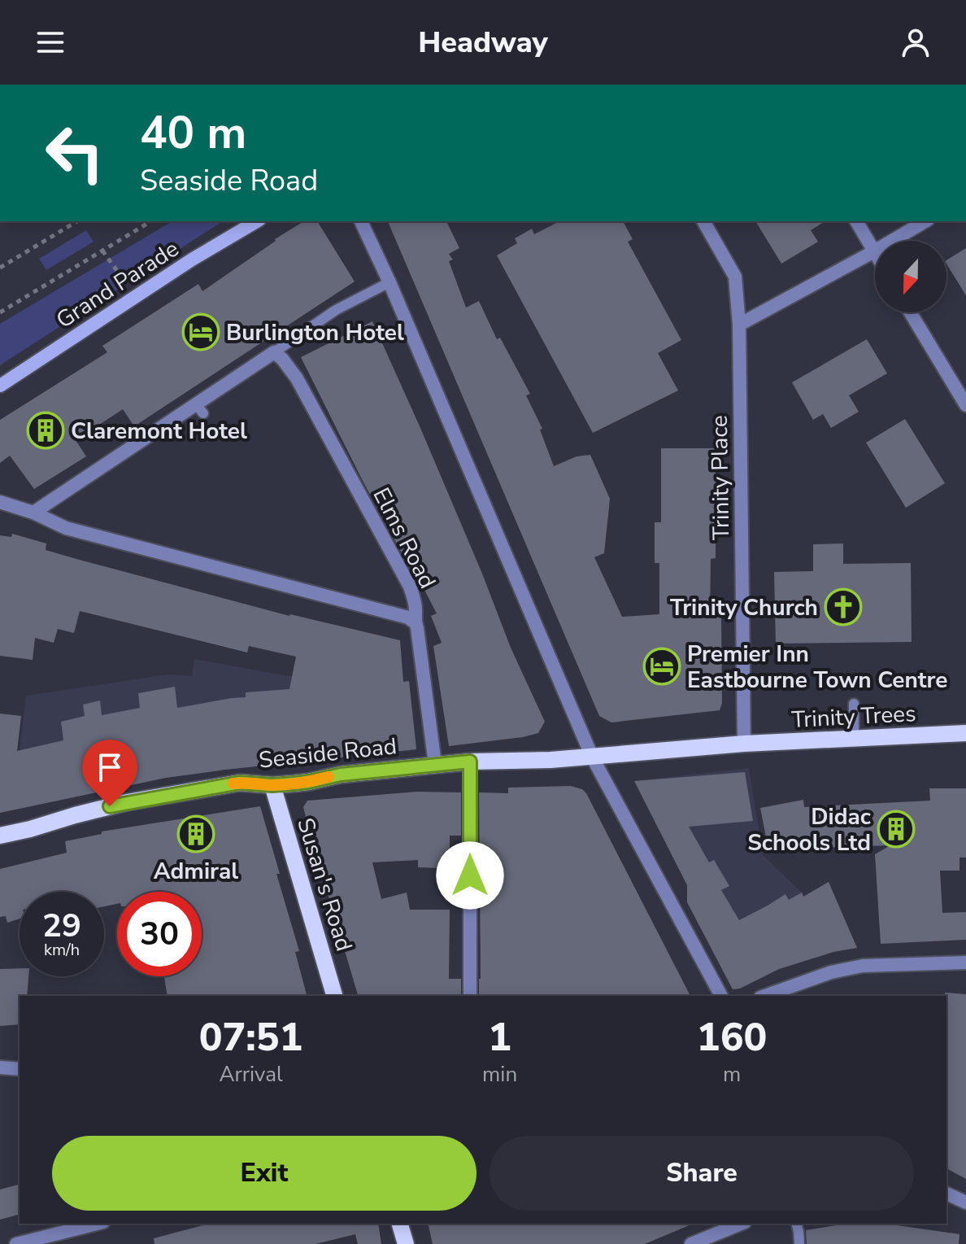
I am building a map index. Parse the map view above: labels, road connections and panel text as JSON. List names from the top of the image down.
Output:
{
  "streets": {
    "main road": [
      "Grand Parade",
      "Trinity Trees",
      "Seaside Road",
      "Susan's Road"
    ],
    "street": ["Trinity Place", "Elms Road"]
  },
  "crossings": [
    ["Trinity Place", "Trinity Trees"],
    ["Trinity Place", "Seaside Road"],
    ["Elms Road", "Seaside Road"],
    ["Trinity Trees", "Seaside Road"],
    ["Seaside Road", "Susan's Road"]
  ],
  "places": {
    "hotel": ["Burlington Hotel", "Premier Inn Eastbourne Town Centre"],
    "building": ["Claremont Hotel", "Didac Schools Ltd", "Admiral"],
    "church": ["Trinity Church"]
  },
  "north": "bottom",
  "page": {
    "header": "Headway",
    "turn": ["40 m", "Seaside Road"],
    "speed": "29 km/h",
    "limit": "30",
    "eta": [
      "07:51",
      "Arrival",
      "1",
      "min",
      "160",
      "m"
    ],
    "buttons": ["Exit", "Share"]
  }
}
